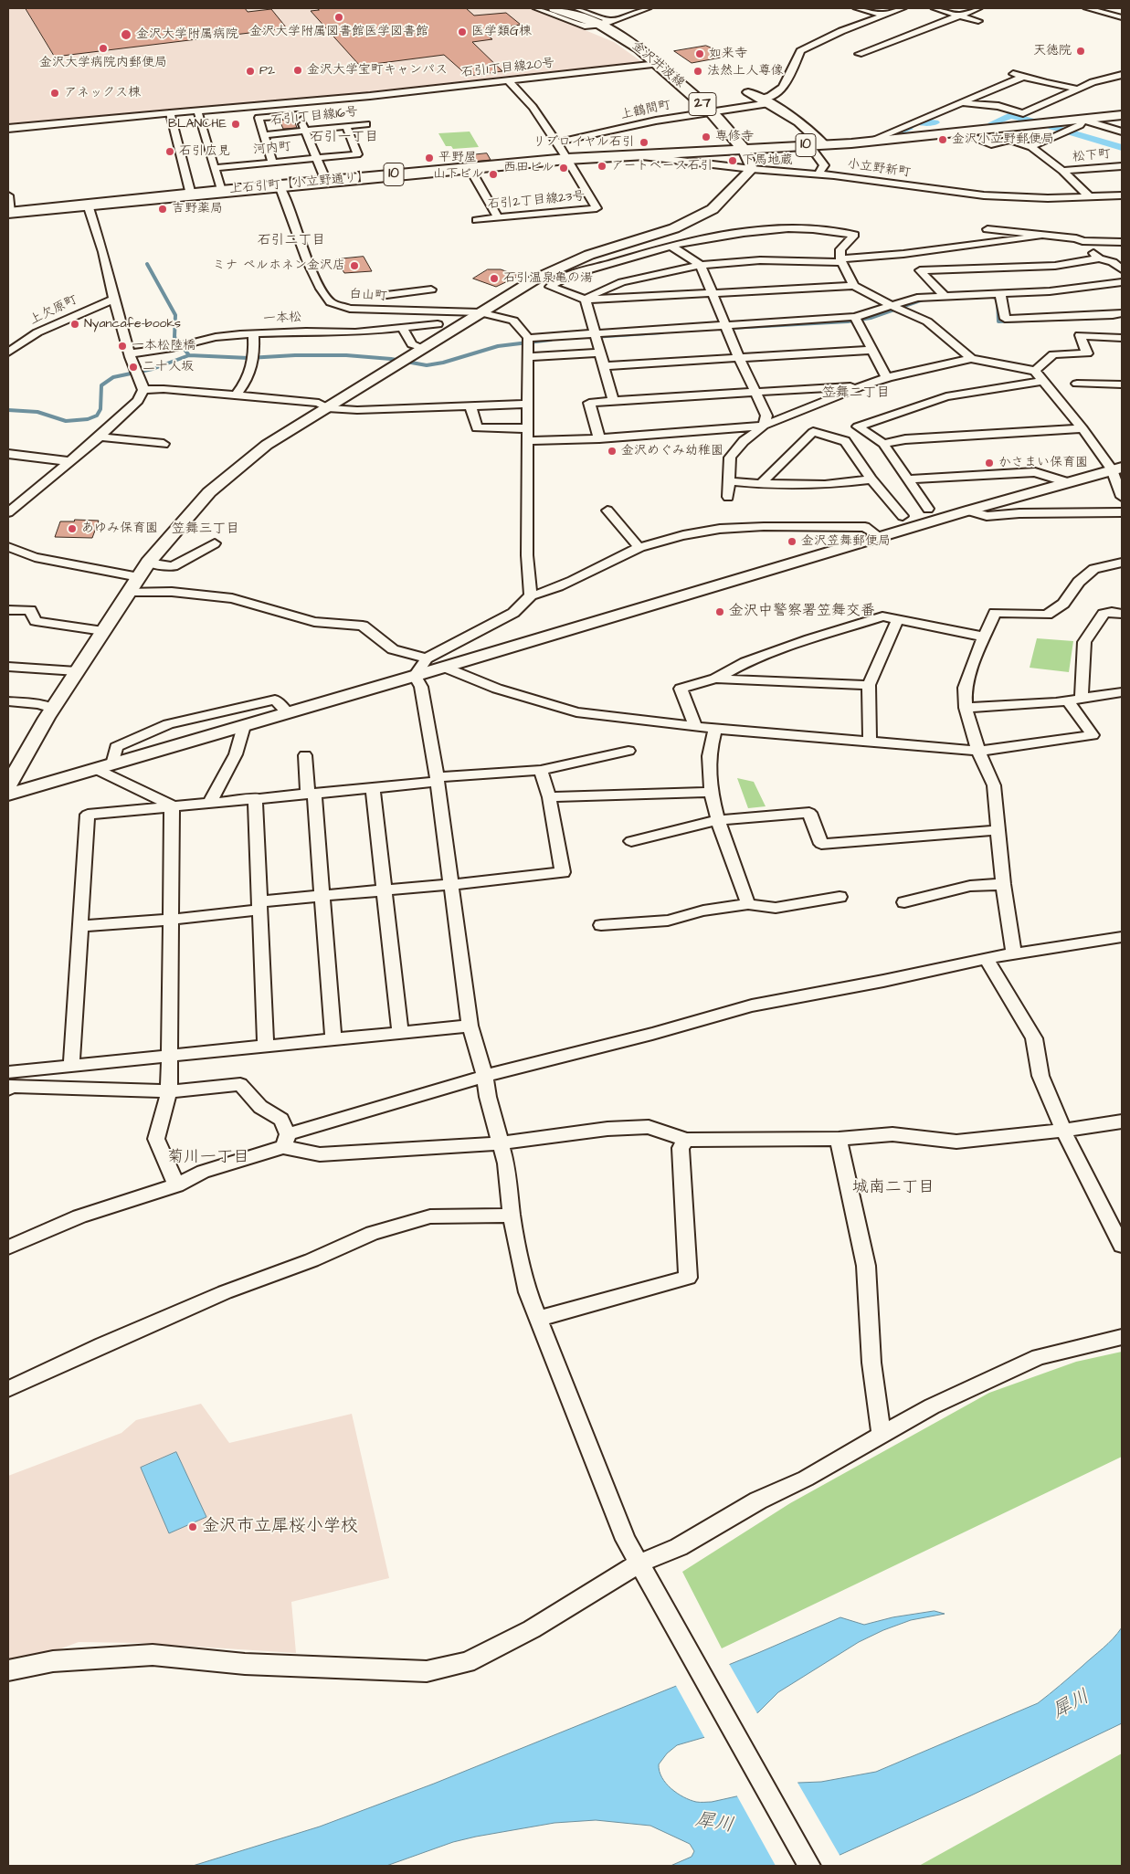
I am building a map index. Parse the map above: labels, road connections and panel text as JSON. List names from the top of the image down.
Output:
{
  "streets": {
    "main road": [
      "金沢井波線",
      "27",
      "10",
      "上石引町【小立野通り】"
    ],
    "street": [
      "石引1丁目線20号",
      "上鶴間町",
      "石引1丁目線16号",
      "河内町",
      "松下町",
      "小立野新町",
      "石引2丁目線23号",
      "白山町",
      "上欠原町",
      "一本松"
    ]
  },
  "crossings": [
    ["金沢井波線", "石引1丁目線20号"],
    ["金沢井波線", "上鶴間町"],
    ["金沢井波線", "10"],
    ["石引1丁目線16号", "河内町"],
    ["10", "小立野新町"],
    ["10", "上石引町【小立野通り】"],
    ["10", "石引2丁目線23号"],
    ["上石引町【小立野通り】", "石引2丁目線23号"],
    ["上石引町【小立野通り】", "白山町"]
  ],
  "districts": [
    "石引一丁目",
    "石引二丁目",
    "笠舞二丁目",
    "笠舞三丁目",
    "菊川一丁目",
    "城南二丁目"
  ],
  "water": ["犀川"],
  "places": [
    "金沢大学附属図書館医学図書館",
    "医学類G棟",
    "金沢大学附属病院",
    "金沢大学病院内郵便局",
    "天徳院",
    "如来寺",
    "金沢大学宝町キャンパス",
    "P2",
    "法然上人尊像",
    "アネックス棟",
    "BLANCHE",
    "専修寺",
    "金沢小立野郵便局",
    "リブロイヤル石引",
    "石引広見",
    "平野屋",
    "下馬地蔵",
    "アートベース石引",
    "西田ビル",
    "山下ビル",
    "吉野薬局",
    "ミナ ペルホネン金沢店",
    "石引温泉亀の湯",
    "Nyancafe-books",
    "一本松陸橋",
    "二十人坂",
    "金沢めぐみ幼稚園",
    "かさまい保育園",
    "あゆみ保育園",
    "金沢笠舞郵便局",
    "金沢中警察署笠舞交番",
    "金沢市立犀桜小学校"
  ]
}
